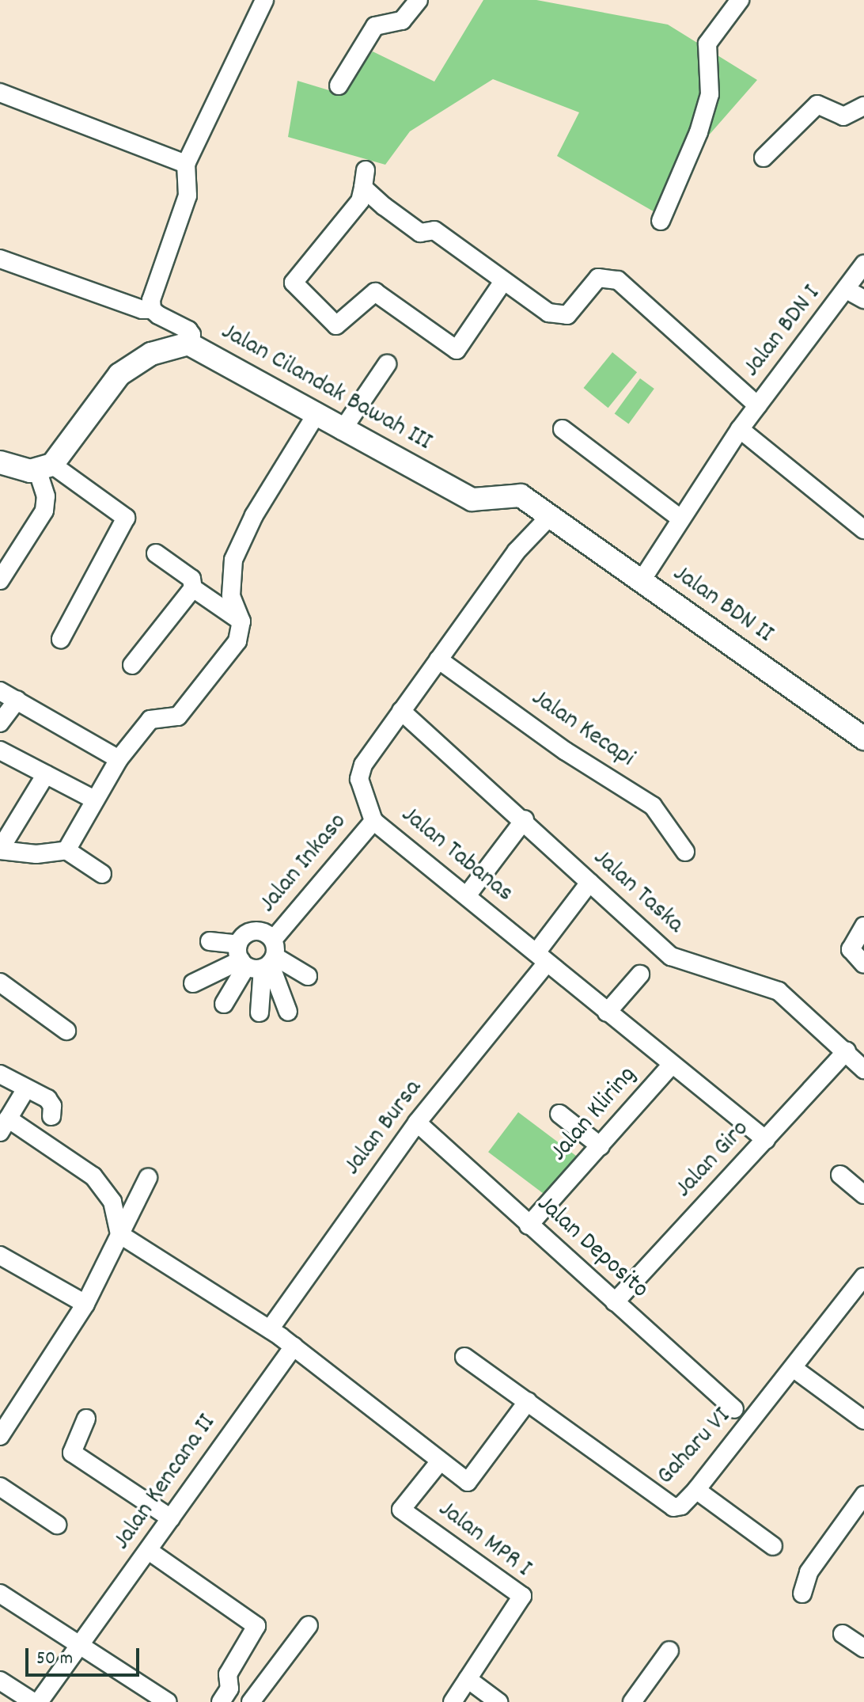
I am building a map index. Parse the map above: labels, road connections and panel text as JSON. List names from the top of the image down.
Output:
{
  "streets": {
    "street": [
      "Jalan BDN I",
      "Jalan Cilandak Bawah III",
      "Jalan BDN II",
      "Jalan Kecapi",
      "Jalan Tabanas",
      "Jalan Inkaso",
      "Jalan Taska",
      "Jalan Kliring",
      "Jalan Bursa",
      "Jalan Giro",
      "Jalan Deposito",
      "Gaharu VI",
      "Jalan Kencana II",
      "Jalan MPR I"
    ]
  },
  "crossings": [
    ["Jalan BDN I", "Jalan BDN II"],
    ["Jalan Cilandak Bawah III", "Jalan BDN II"],
    ["Jalan Cilandak Bawah III", "Jalan Tabanas"],
    ["Jalan BDN II", "Jalan Tabanas"],
    ["Jalan Kecapi", "Jalan Tabanas"],
    ["Jalan Tabanas", "Jalan Inkaso"],
    ["Jalan Tabanas", "Jalan Taska"],
    ["Jalan Tabanas", "Jalan Kliring"],
    ["Jalan Tabanas", "Jalan Bursa"],
    ["Jalan Tabanas", "Jalan Giro"],
    ["Jalan Taska", "Jalan Bursa"],
    ["Jalan Taska", "Jalan Giro"],
    ["Jalan Kliring", "Jalan Deposito"],
    ["Jalan Bursa", "Jalan Deposito"],
    ["Jalan Giro", "Jalan Deposito"]
  ],
  "scale_bar": "50 m"
}
